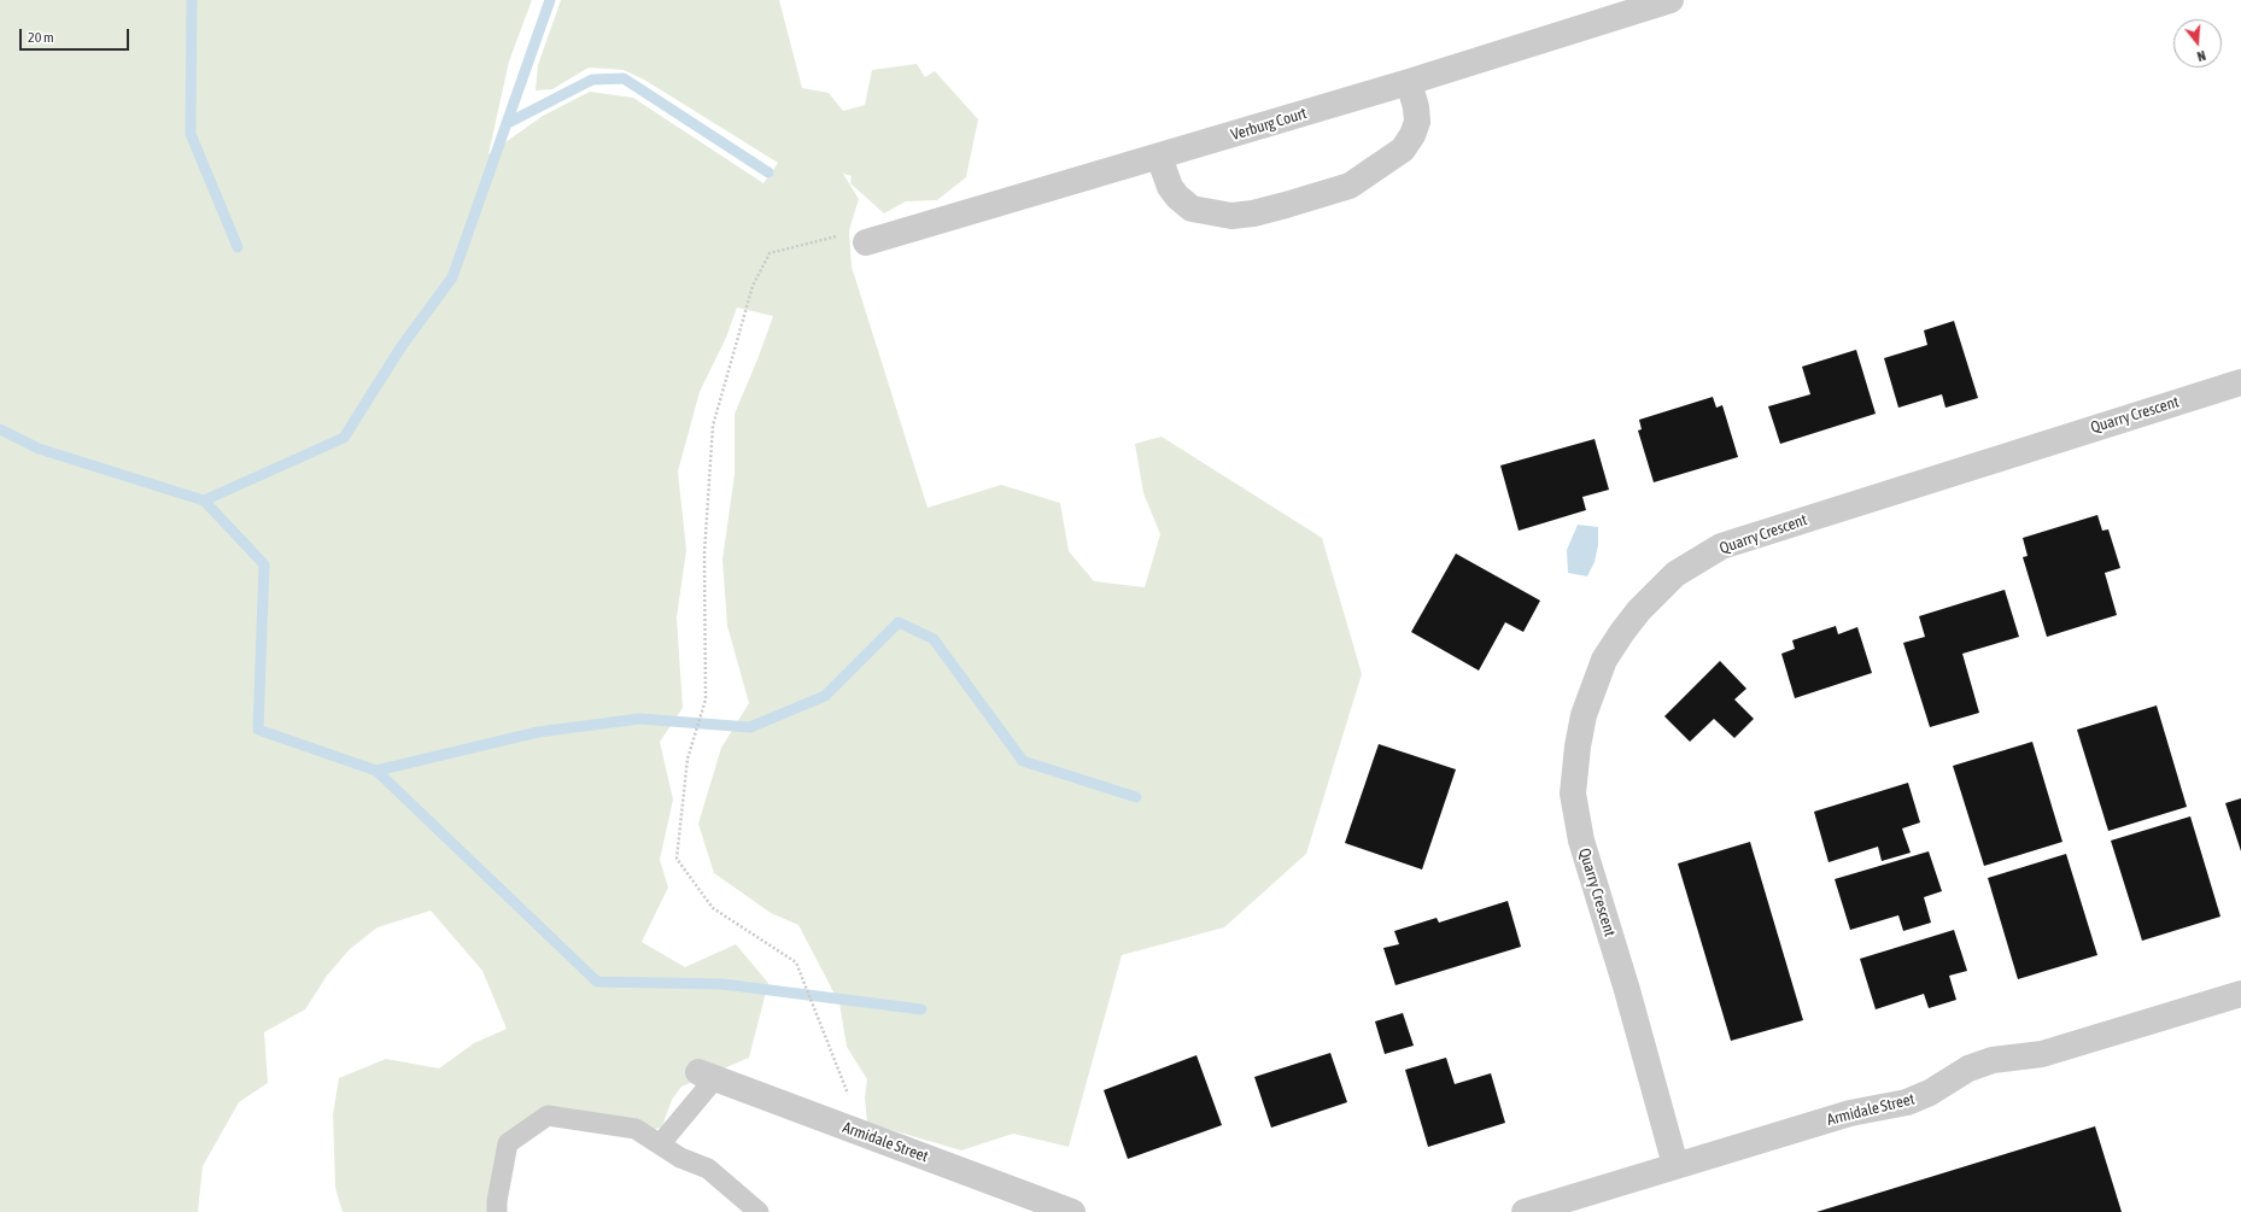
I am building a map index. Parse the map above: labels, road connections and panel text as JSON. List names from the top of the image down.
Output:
{
  "streets": {
    "street": ["Verburg Court", "Quarry Crescent", "Armidale Street"]
  },
  "crossings": [
    ["Quarry Crescent", "Armidale Street"]
  ],
  "scale_bar": "20 m",
  "north": "bottom"
}
